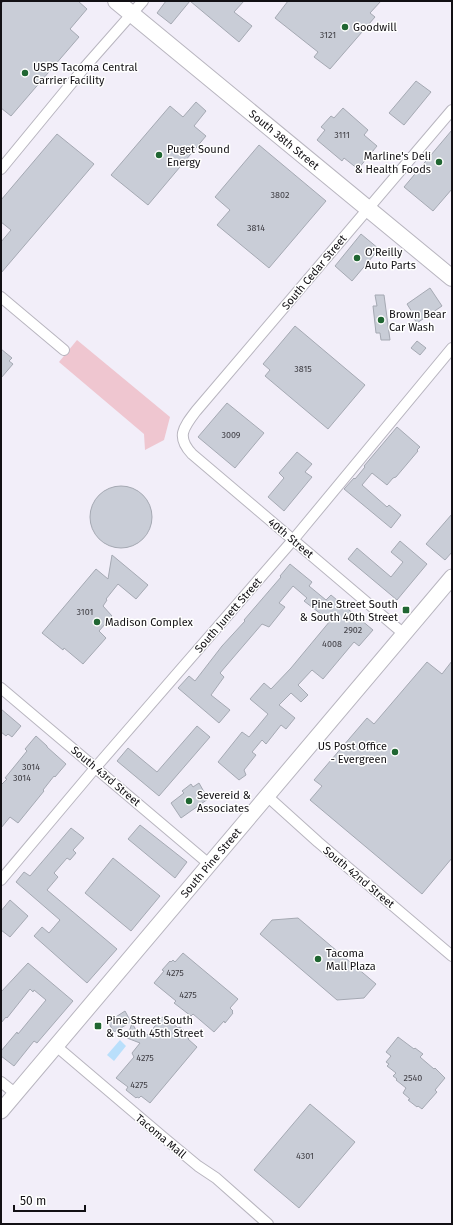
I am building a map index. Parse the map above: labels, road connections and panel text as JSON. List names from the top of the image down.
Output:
{
  "streets": {
    "main road": ["South 38th Street", "South Pine Street"],
    "street": [
      "South Cedar Street",
      "40th Street",
      "South Junett Street",
      "South 43rd Street",
      "South 42nd Street",
      "Tacoma Mall"
    ]
  },
  "crossings": [
    ["South 38th Street", "South Cedar Street"],
    ["South Cedar Street", "40th Street"],
    ["40th Street", "South Junett Street"],
    ["40th Street", "South Pine Street"],
    ["South Junett Street", "South 43rd Street"],
    ["South 43rd Street", "South Pine Street"],
    ["South Pine Street", "South 42nd Street"],
    ["South Pine Street", "Tacoma Mall"]
  ],
  "places": {
    "other": [
      "Goodwill",
      "USPS Tacoma Central Carrier Facility",
      "Puget Sound Energy",
      "Marline's Deli & Health Foods",
      "O'Reilly Auto Parts",
      "Brown Bear Car Wash",
      "Madison Complex",
      "US Post Office - Evergreen",
      "Severeid & Associates",
      "Tacoma Mall Plaza"
    ],
    "transit": ["Pine Street South & South 40th Street", "Pine Street South & South 45th Street"]
  },
  "house_numbers": [
    "3121",
    "3111",
    "3802",
    "3814",
    "3815",
    "3009",
    "3101",
    "2902",
    "4008",
    "3014",
    "3014",
    "4275",
    "4275",
    "4275",
    "2540",
    "4275",
    "4301"
  ],
  "scale_bar": "50 m"
}
